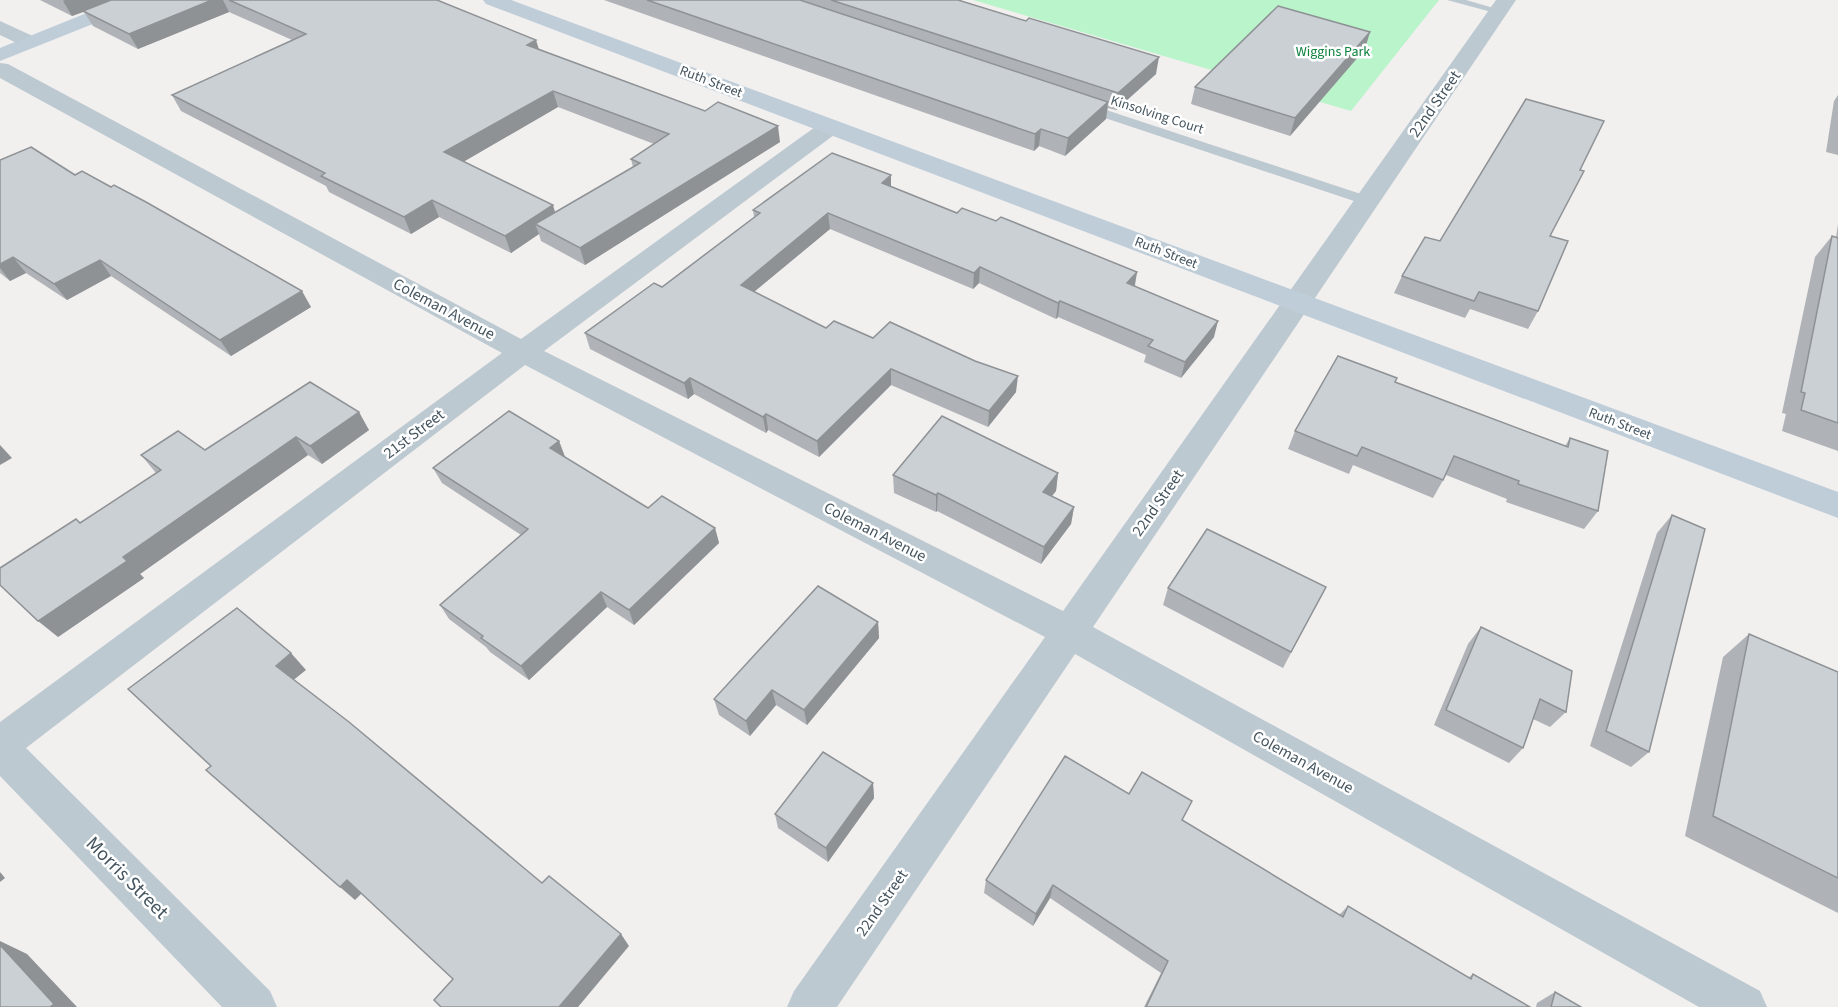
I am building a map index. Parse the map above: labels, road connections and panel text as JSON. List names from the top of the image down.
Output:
{
  "streets": {
    "street": [
      "Ruth Street",
      "22nd Street",
      "Coleman Avenue",
      "21st Street",
      "Morris Street"
    ],
    "lane": ["Kinsolving Court"]
  },
  "crossings": [
    ["Ruth Street", "22nd Street"],
    ["Ruth Street", "21st Street"],
    ["22nd Street", "Kinsolving Court"],
    ["22nd Street", "Coleman Avenue"],
    ["Coleman Avenue", "21st Street"],
    ["21st Street", "Morris Street"]
  ],
  "parks": ["Wiggins Park"]
}
